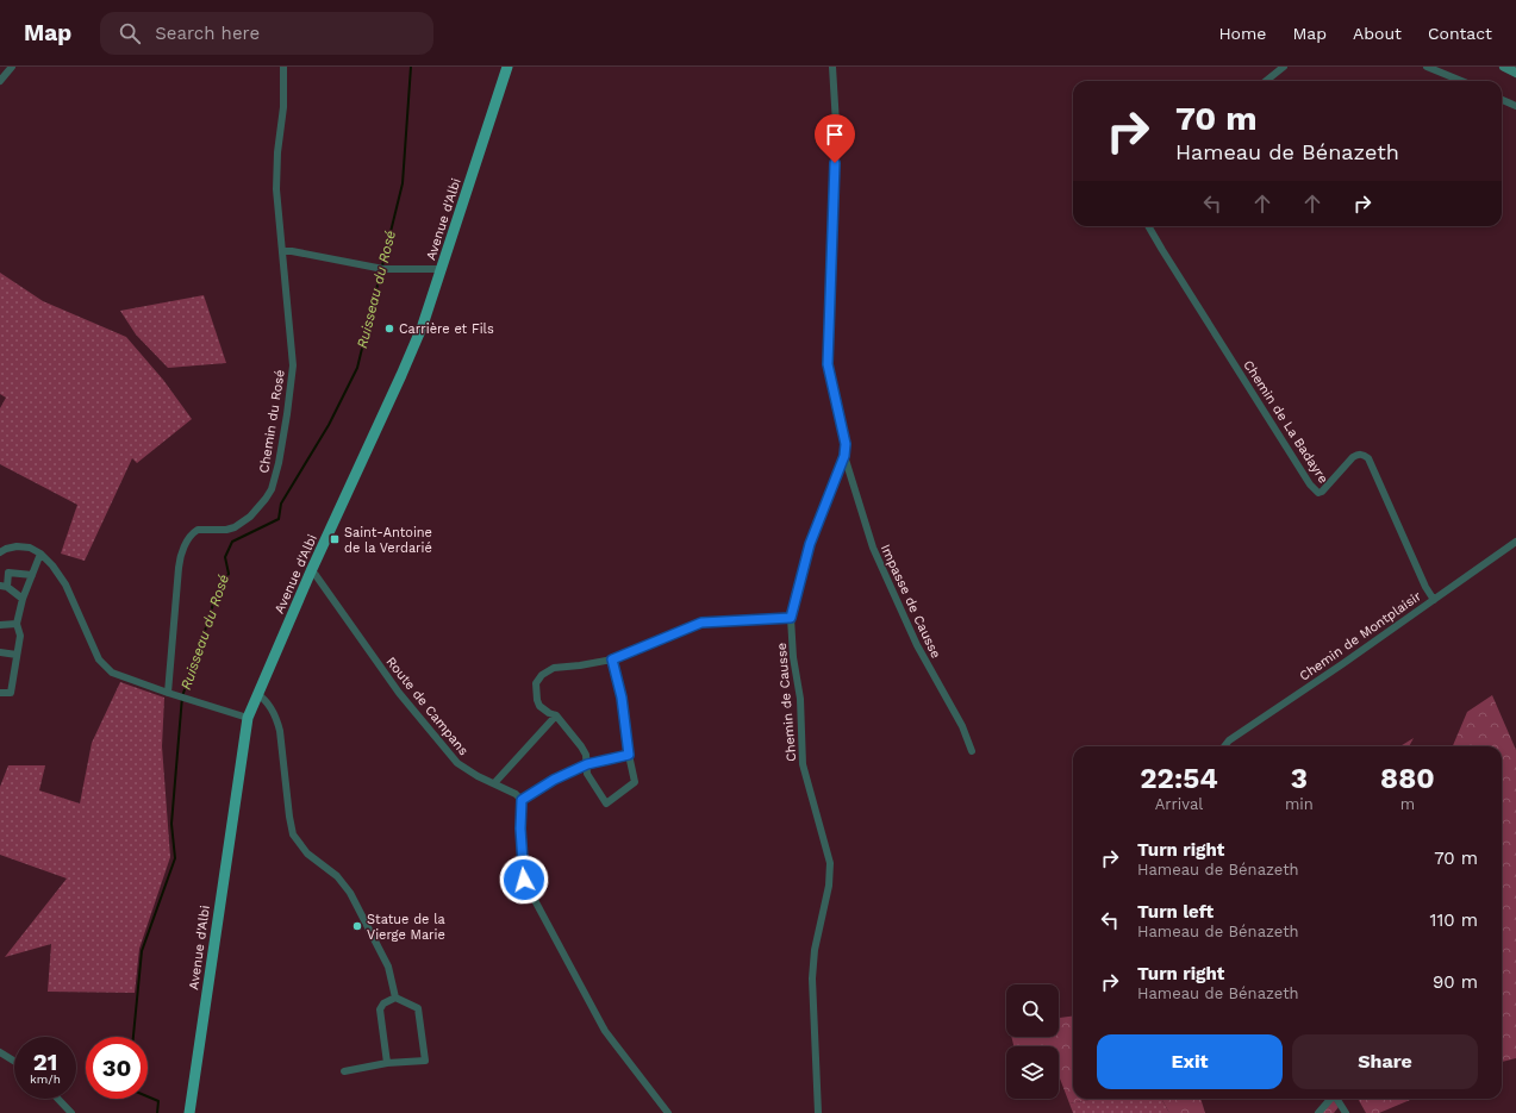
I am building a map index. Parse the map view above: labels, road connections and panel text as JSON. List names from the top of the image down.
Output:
{
  "streets": {
    "main road": ["Avenue d'Albi"],
    "street": [
      "Chemin du Rosé",
      "Chemin de La Badayre",
      "Impasse de Causse",
      "Chemin de Montplaisir",
      "Chemin de Causse",
      "Route de Campans"
    ]
  },
  "crossings": [
    ["Avenue d'Albi", "Route de Campans"],
    ["Chemin de La Badayre", "Chemin de Montplaisir"],
    ["Impasse de Causse", "Chemin de Causse"]
  ],
  "water": ["Ruisseau du Rosé"],
  "places": {
    "other": ["Carrière et Fils", "Statue de la Vierge Marie"],
    "transit": ["Saint-Antoine de la Verdarié"]
  },
  "page": {
    "header": "Map",
    "search": "Search here",
    "nav": [
      "Home",
      "Map",
      "About",
      "Contact"
    ],
    "turn": ["70 m", "Hameau de Bénazeth"],
    "eta": [
      "22:54",
      "Arrival",
      "3",
      "min",
      "880",
      "m"
    ],
    "list": [
      {
        "name": "Turn right",
        "note": "Hameau de Bénazeth",
        "value": "70 m"
      },
      {
        "name": "Turn left",
        "note": "Hameau de Bénazeth",
        "value": "110 m"
      },
      {
        "name": "Turn right",
        "note": "Hameau de Bénazeth",
        "value": "90 m"
      }
    ],
    "buttons": ["Exit", "Share"],
    "speed": "21 km/h",
    "limit": "30"
  }
}
